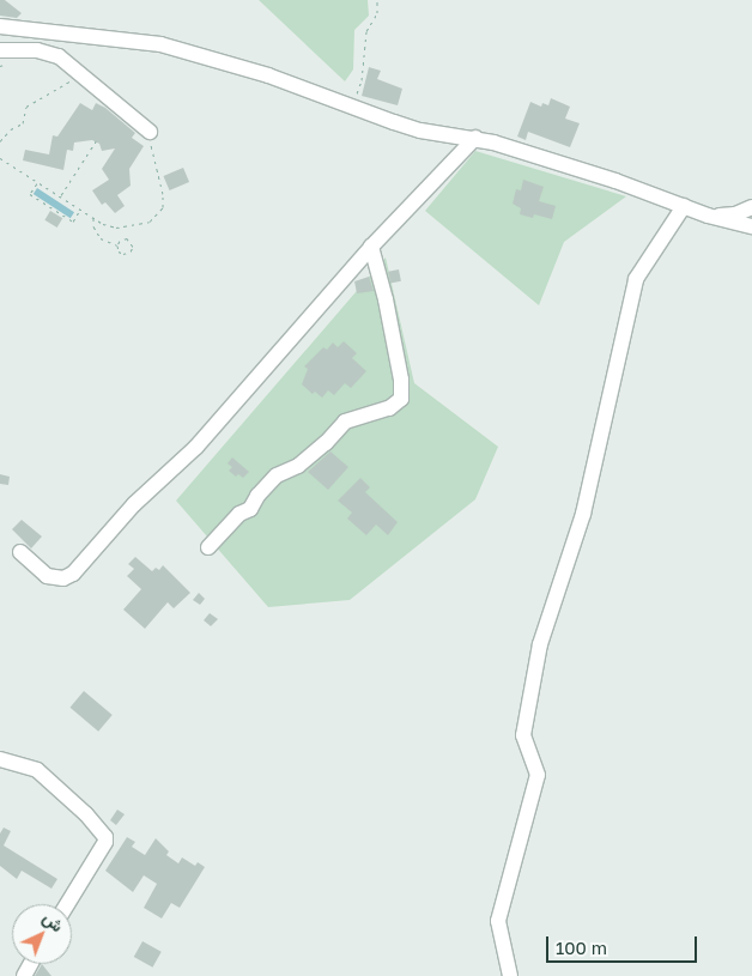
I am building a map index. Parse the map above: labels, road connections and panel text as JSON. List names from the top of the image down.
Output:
{
  "scale_bar": "100 m",
  "north": "top right"
}
